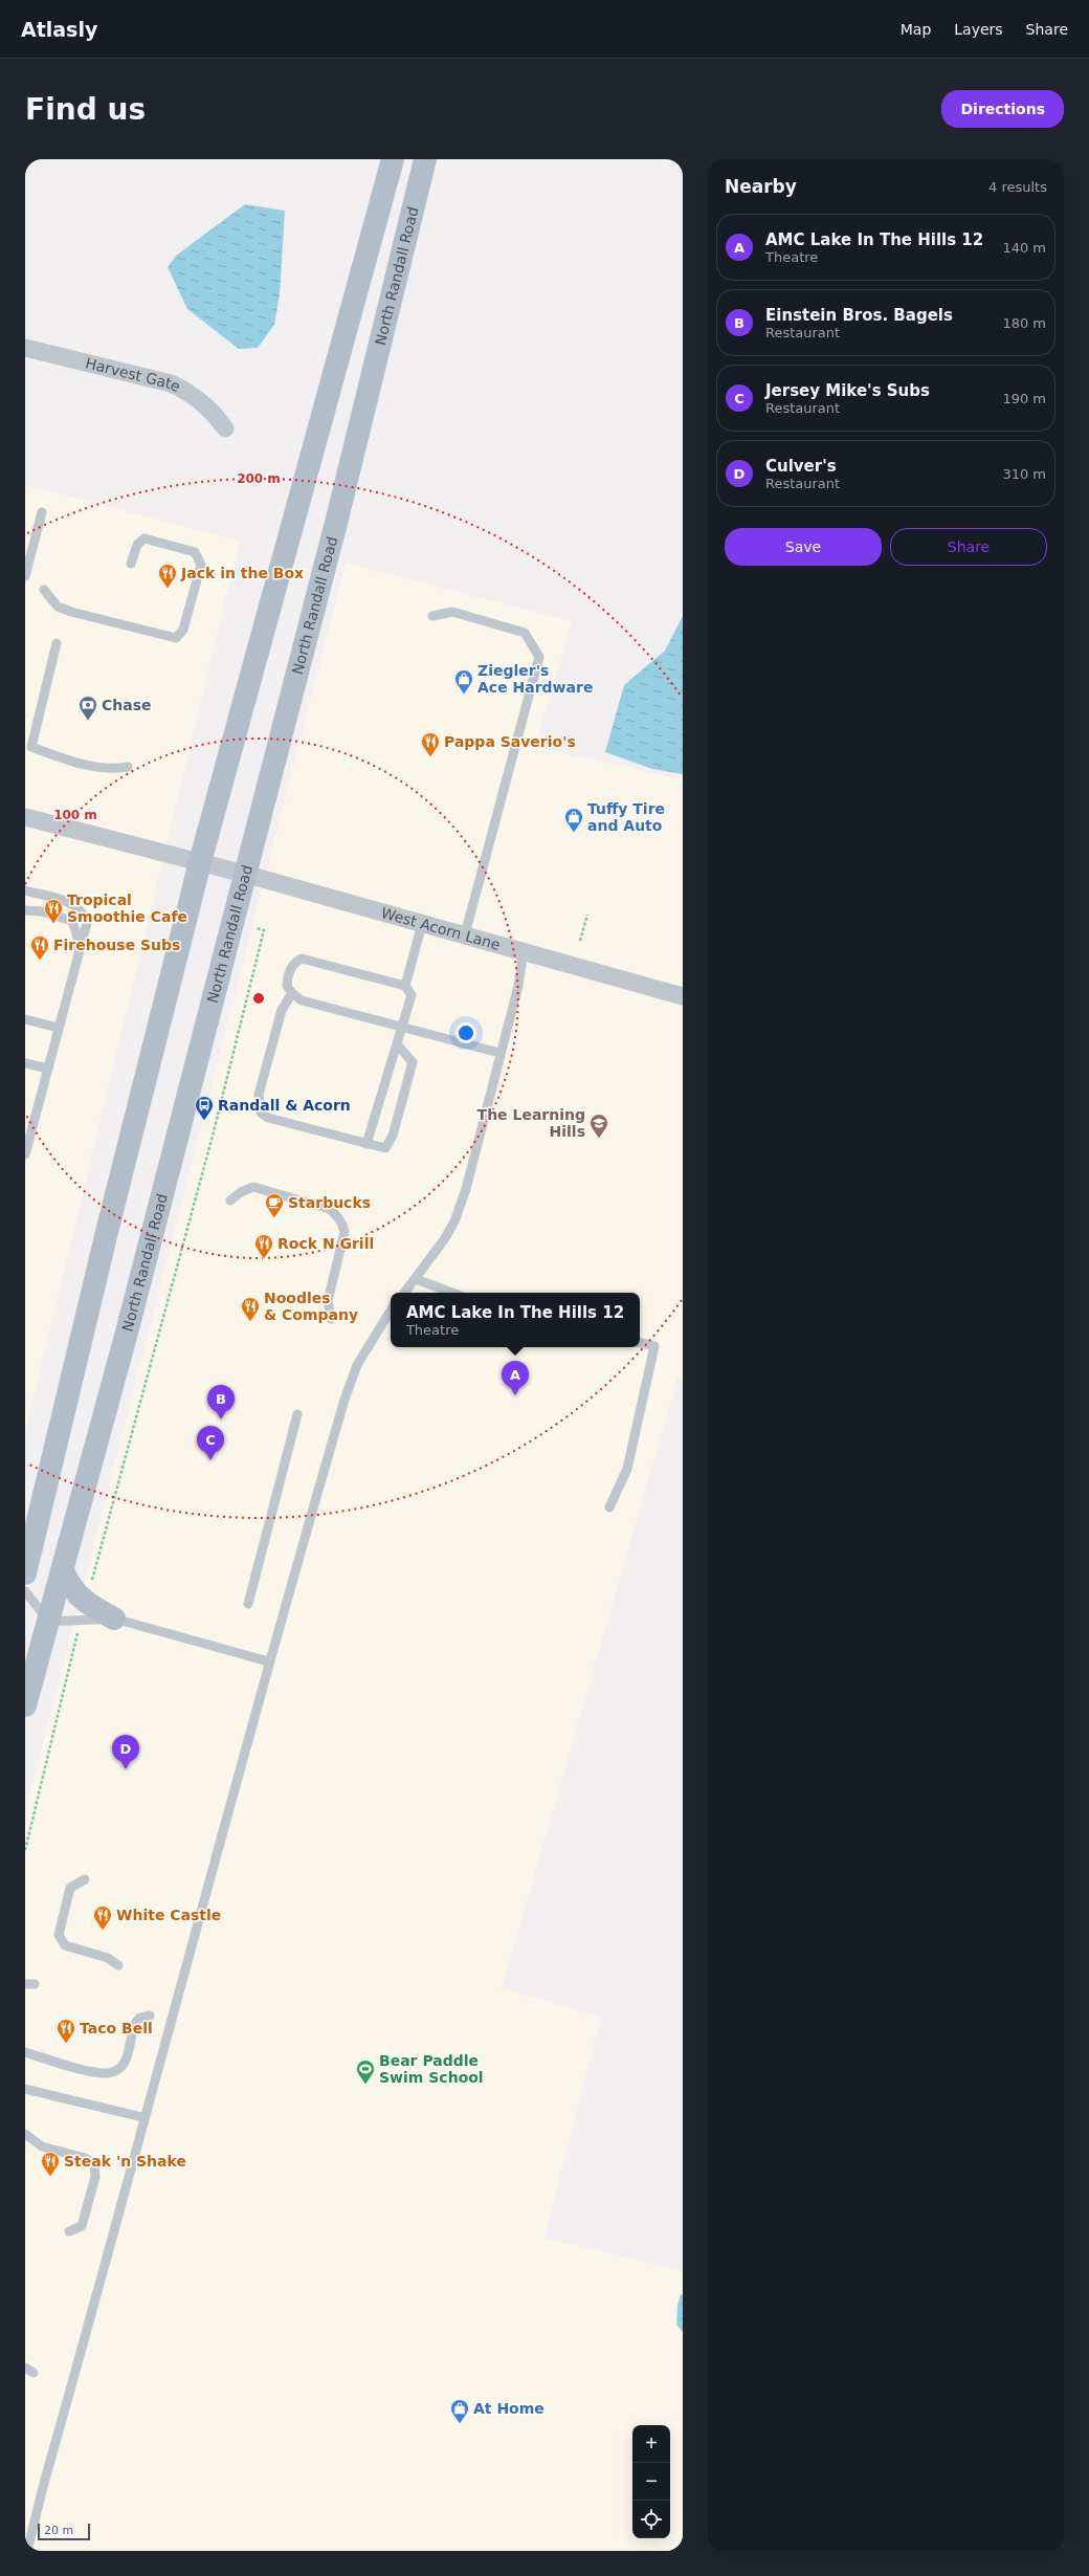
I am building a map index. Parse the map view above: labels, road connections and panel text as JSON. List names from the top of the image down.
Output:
{
  "streets": {
    "main road": ["North Randall Road"],
    "street": ["Harvest Gate", "West Acorn Lane"]
  },
  "crossings": [
    ["North Randall Road", "West Acorn Lane"]
  ],
  "places": {
    "restaurant": [
      "Jack in the Box",
      "Pappa Saverio's",
      "Tropical Smoothie Cafe",
      "Firehouse Subs",
      "Rock N Grill",
      "Noodles & Company",
      "White Castle",
      "Taco Bell",
      "Steak 'n Shake"
    ],
    "shop": ["Ziegler's Ace Hardware", "Tuffy Tire and Auto", "At Home"],
    "bank": ["Chase"],
    "bus stop": ["Randall & Acorn"],
    "school or university": ["The Learning Hills"],
    "cafe": ["Starbucks"],
    "sports": ["Bear Paddle Swim School"]
  },
  "scale_bar": "20 m",
  "page": {
    "header": "Atlasly",
    "nav": ["Map", "Layers", "Share"],
    "buttons": [
      "Directions",
      ["Save", "Share"]
    ],
    "title": "Find us",
    "heading": ["Nearby", "4 results"],
    "list": [
      {
        "mark": "A",
        "name": "AMC Lake In The Hills 12",
        "note": "Theatre",
        "value": "140 m"
      },
      {
        "mark": "B",
        "name": "Einstein Bros. Bagels",
        "note": "Restaurant",
        "value": "180 m"
      },
      {
        "mark": "C",
        "name": "Jersey Mike's Subs",
        "note": "Restaurant",
        "value": "190 m"
      },
      {
        "mark": "D",
        "name": "Culver's",
        "note": "Restaurant",
        "value": "310 m"
      }
    ],
    "popup": ["AMC Lake In The Hills 12", "Theatre"],
    "pins": [
      "A",
      "B",
      "C",
      "D"
    ],
    "map_buttons": ["+", "−"],
    "scale": "20 m"
  },
  "rings": ["200 m", "100 m"]
}
